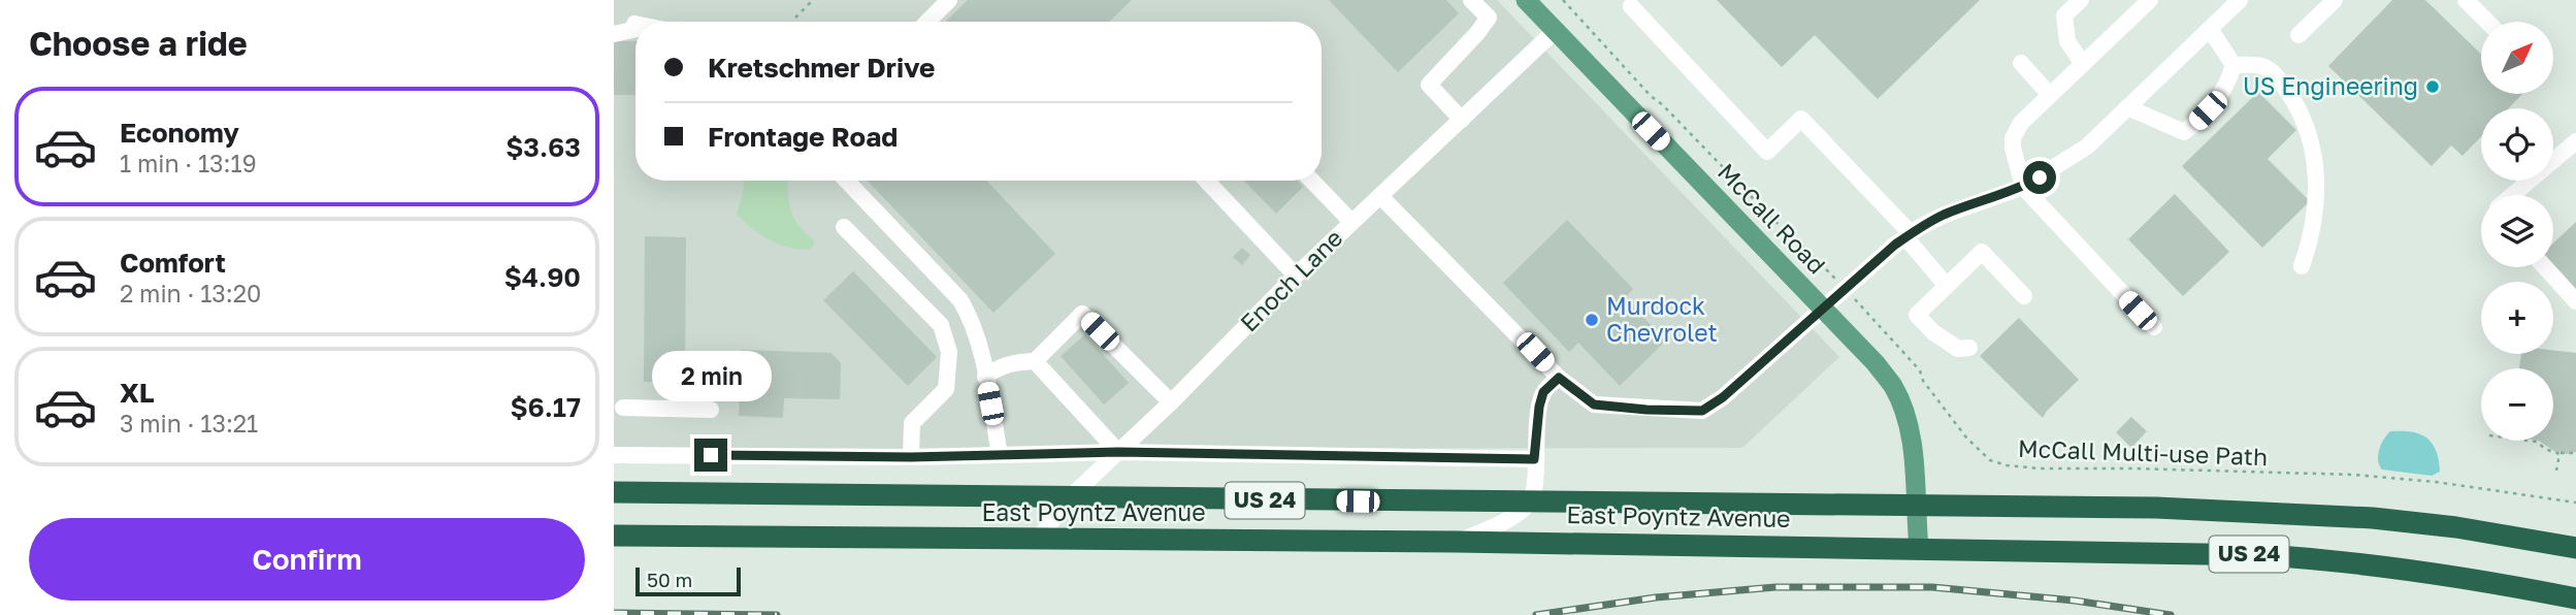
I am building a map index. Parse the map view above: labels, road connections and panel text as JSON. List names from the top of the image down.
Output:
{
  "streets": {
    "highway": ["US 24", "East Poyntz Avenue"],
    "main road": ["McCall Road"],
    "street": ["Enoch Lane"],
    "path": ["McCall Multi-use Path"]
  },
  "crossings": [
    ["McCall Road", "Enoch Lane"],
    ["McCall Road", "US 24"],
    ["McCall Road", "East Poyntz Avenue"],
    ["Enoch Lane", "East Poyntz Avenue"],
    ["US 24", "East Poyntz Avenue"]
  ],
  "places": ["US Engineering", "Murdock Chevrolet"],
  "scale_bar": "50 m",
  "north": "top right",
  "page": {
    "heading": "Choose a ride",
    "map_buttons": ["+", "−"],
    "banner": ["Kretschmer Drive", "Frontage Road"],
    "list": [
      {
        "name": "Economy",
        "note": "1 min · 13:19",
        "value": "$3.63"
      },
      {
        "name": "Comfort",
        "note": "2 min · 13:20",
        "value": "$4.90"
      },
      {
        "name": "XL",
        "note": "3 min · 13:21",
        "value": "$6.17"
      }
    ],
    "bubble": "2 min",
    "buttons": "Confirm",
    "scale": "50 m"
  }
}
